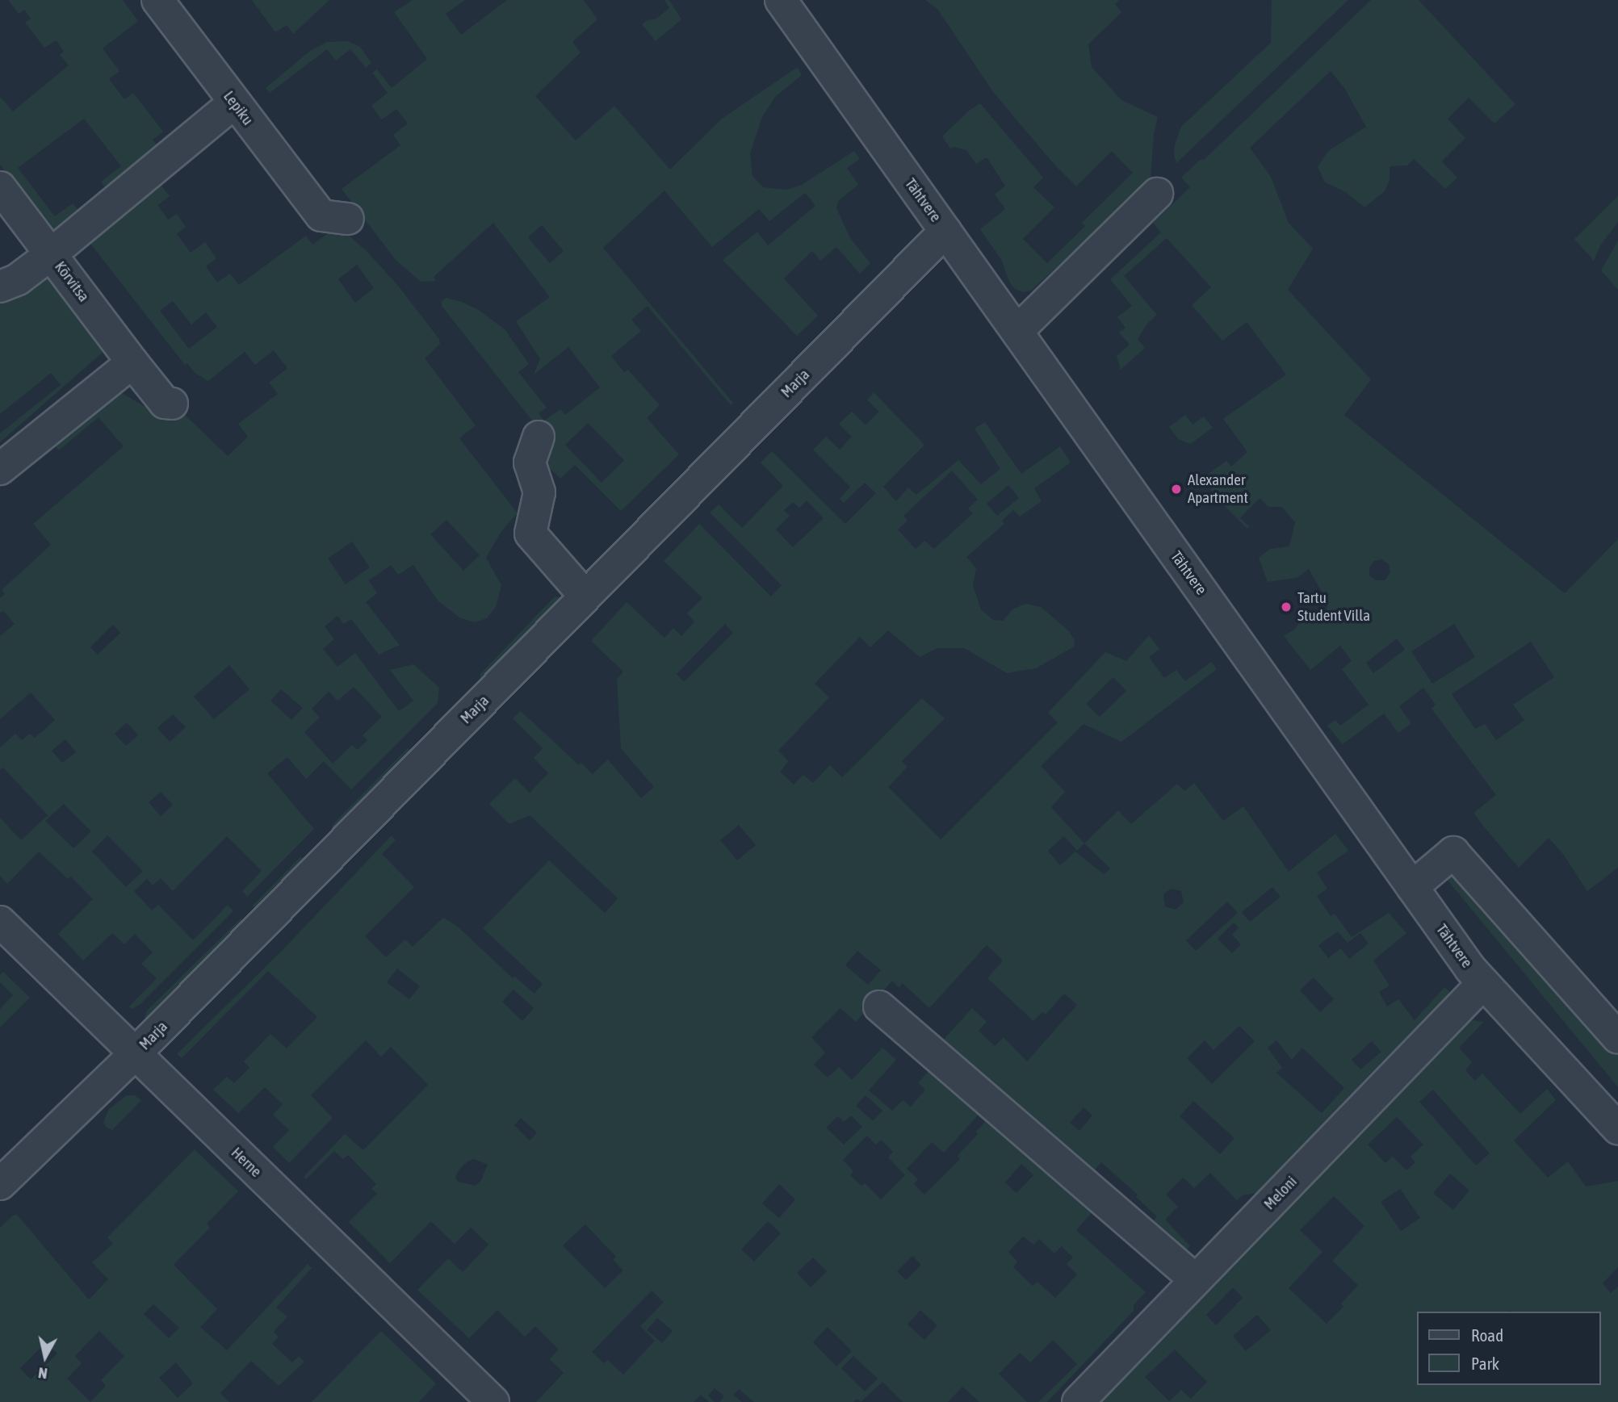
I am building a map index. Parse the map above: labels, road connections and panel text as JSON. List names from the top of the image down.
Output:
{
  "streets": {
    "street": [
      "Lepiku",
      "Tähtvere",
      "Kõrvitsa",
      "Marja",
      "Herne",
      "Meloni"
    ]
  },
  "crossings": [
    ["Lepiku", "Kõrvitsa"],
    ["Tähtvere", "Marja"],
    ["Tähtvere", "Meloni"],
    ["Marja", "Herne"]
  ],
  "places": ["Alexander Apartment", "Tartu Student Villa"],
  "legend": ["Road", "Park"],
  "north": "bottom"
}
